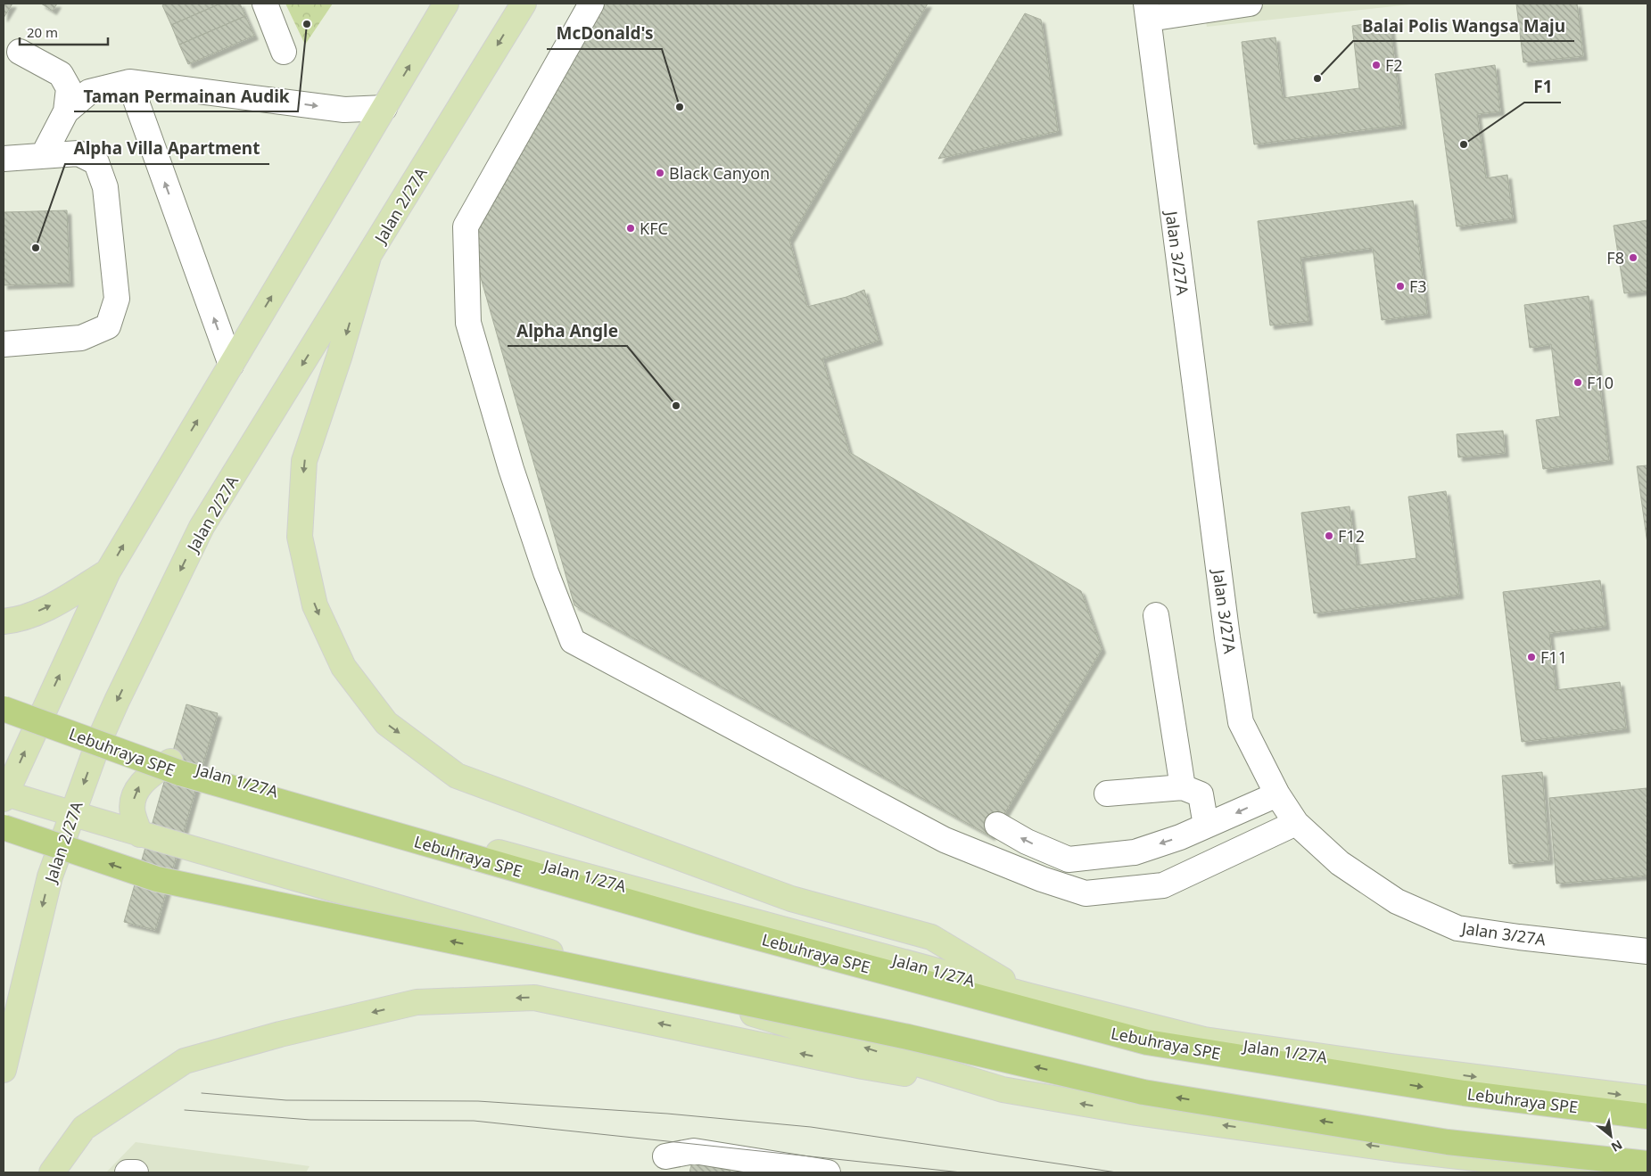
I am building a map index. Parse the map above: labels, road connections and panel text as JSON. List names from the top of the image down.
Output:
{
  "streets": {
    "highway": ["Lebuhraya SPE"],
    "main road": ["Jalan 2/27A", "Jalan 1/27A"],
    "street": ["Jalan 3/27A"]
  },
  "crossings": [
    ["Jalan 2/27A", "Jalan 1/27A"],
    ["Lebuhraya SPE", "Jalan 1/27A"]
  ],
  "places": [
    "Taman Permainan Audik",
    "F2",
    "Balai Polis Wangsa Maju",
    "McDonald's",
    "F1",
    "Black Canyon",
    "KFC",
    "Alpha Villa Apartment",
    "F8",
    "F3",
    "F10",
    "Alpha Angle",
    "F12",
    "F11"
  ],
  "scale_bar": "20 m",
  "north": "bottom right"
}
